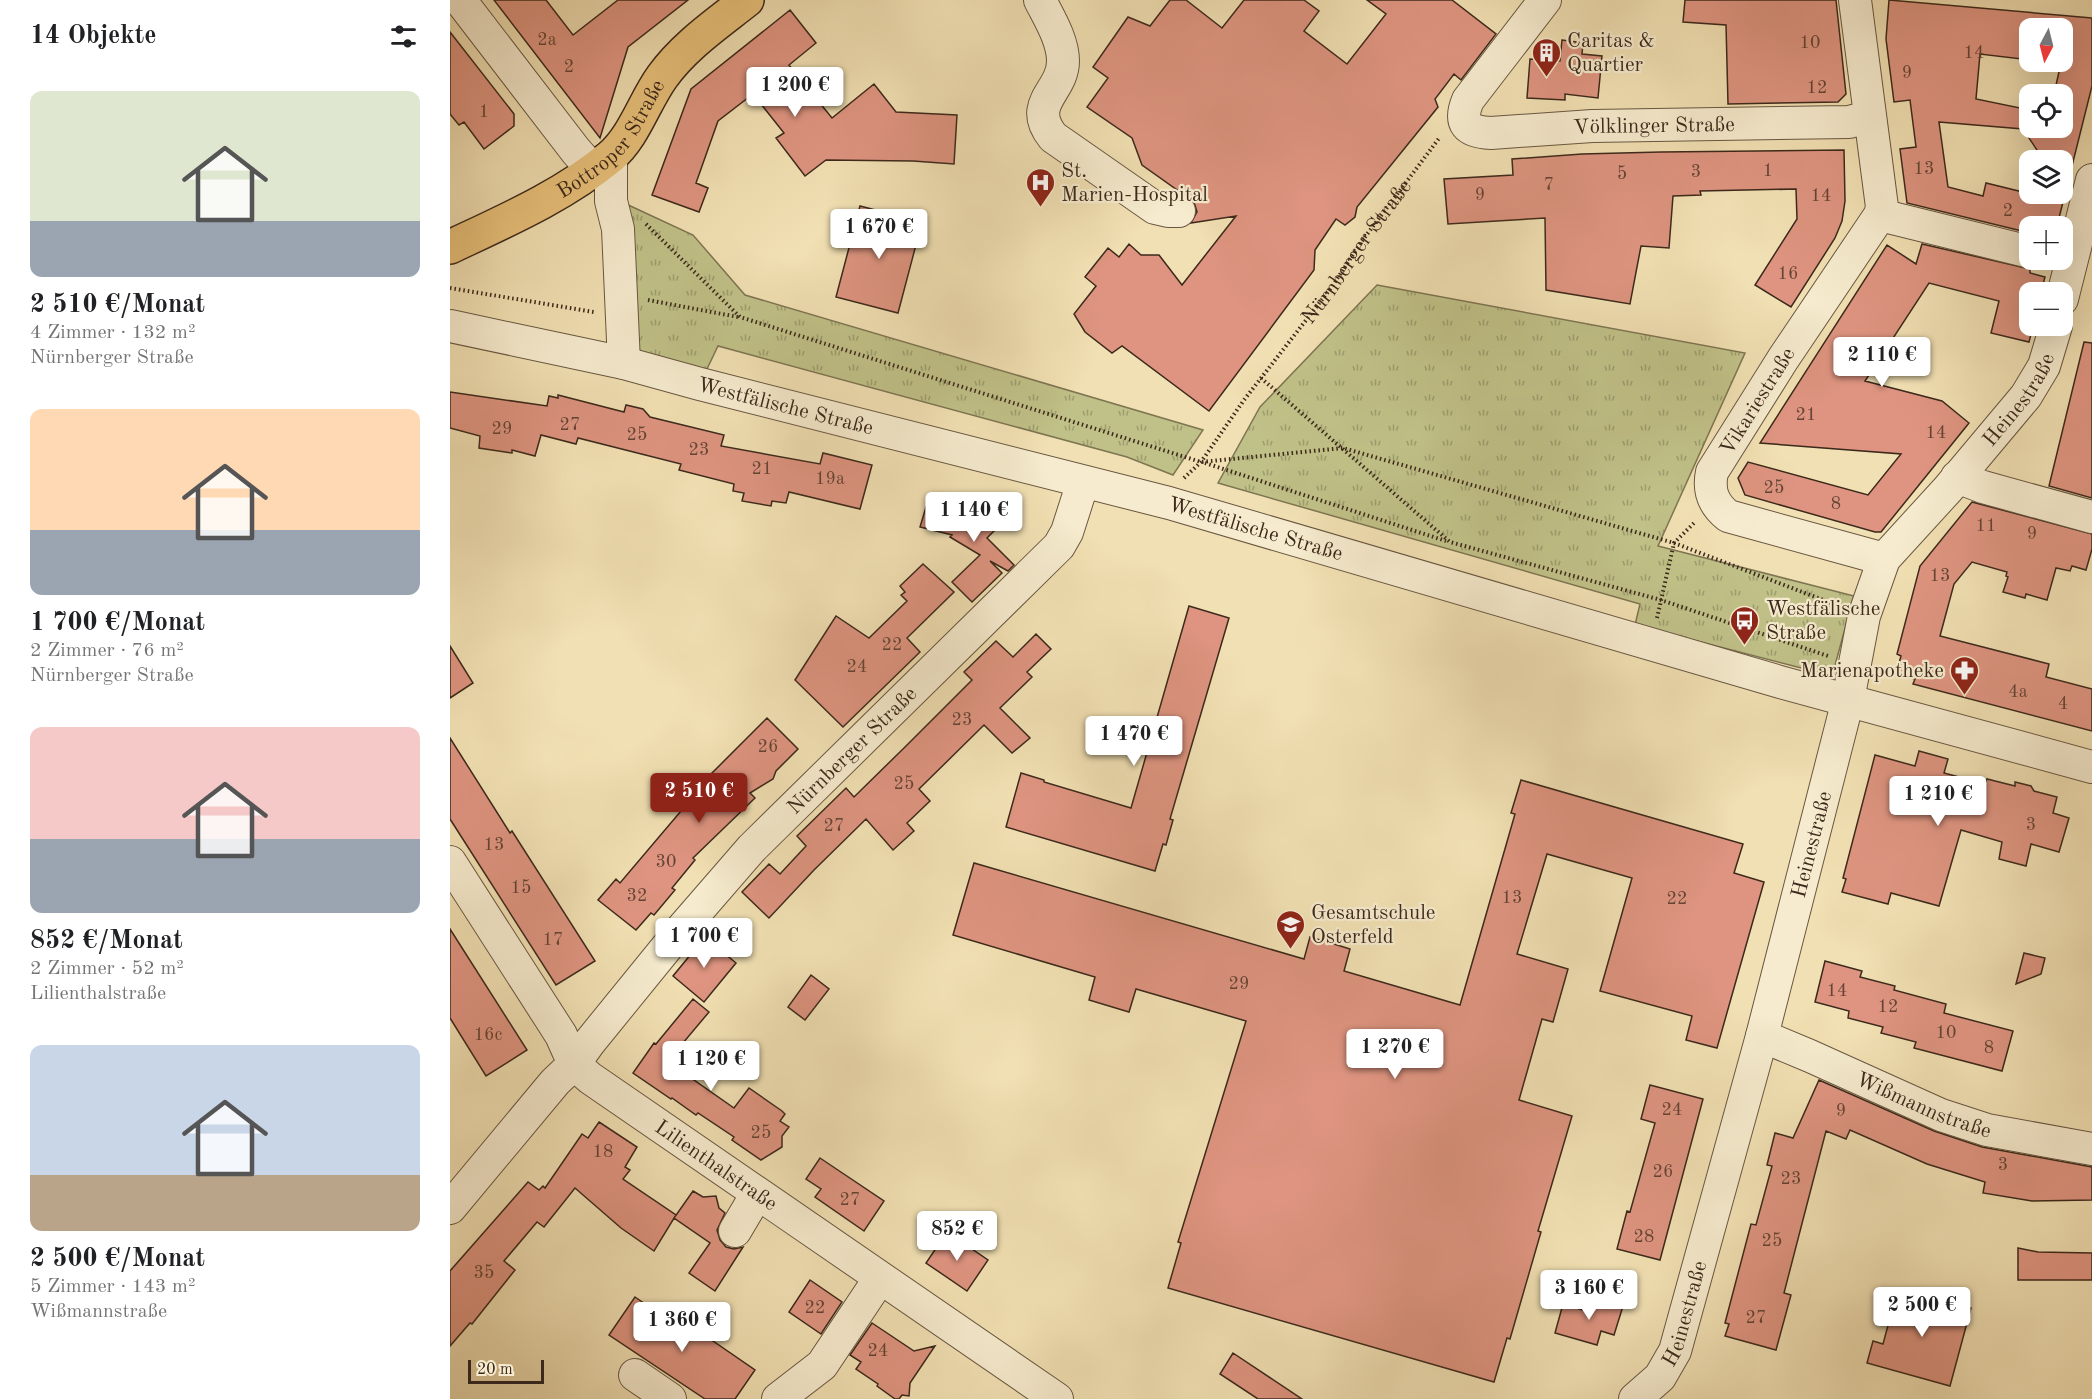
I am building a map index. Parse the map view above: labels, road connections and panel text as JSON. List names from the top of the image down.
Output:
{
  "streets": {
    "main road": ["Bottroper Straße"],
    "street": [
      "Völklinger Straße",
      "Nürnberger Straße",
      "Heinestraße",
      "Vikariestraße",
      "Westfälische Straße",
      "Wißmannstraße",
      "Lilienthalstraße"
    ]
  },
  "crossings": [
    ["Völklinger Straße", "Nürnberger Straße"],
    ["Nürnberger Straße", "Westfälische Straße"],
    ["Nürnberger Straße", "Lilienthalstraße"],
    ["Heinestraße", "Westfälische Straße"],
    ["Heinestraße", "Wißmannstraße"]
  ],
  "places": {
    "building": ["Caritas & Quartier"],
    "hospital": ["St. Marien-Hospital"],
    "bus stop": ["Westfälische Straße"],
    "pharmacy": ["Marienapotheke"],
    "school or university": ["Gesamtschule Osterfeld"]
  },
  "house_numbers": [
    "2a",
    "10",
    "14",
    "2",
    "9",
    "12",
    "1",
    "13",
    "1",
    "3",
    "5",
    "7",
    "9",
    "14",
    "2",
    "16",
    "21",
    "27",
    "29",
    "14",
    "25",
    "23",
    "21",
    "19a",
    "25",
    "8",
    "11",
    "9",
    "13",
    "22",
    "24",
    "4a",
    "4",
    "23",
    "26",
    "25",
    "3",
    "27",
    "13",
    "30",
    "15",
    "32",
    "13",
    "22",
    "17",
    "29",
    "14",
    "12",
    "10",
    "16c",
    "8",
    "24",
    "9",
    "25",
    "18",
    "3",
    "26",
    "23",
    "27",
    "28",
    "25",
    "35",
    "22",
    "27",
    "24"
  ],
  "scale_bar": "20 m",
  "north": "bottom",
  "page": {
    "heading": "14 Objekte",
    "map_buttons": ["+", "−"],
    "price": [
      "1 200 €",
      "1 670 €",
      "2 110 €",
      "1 140 €",
      "1 470 €",
      "2 510 €",
      "1 210 €",
      "1 700 €",
      "1 270 €",
      "1 120 €",
      "852 €",
      "3 160 €",
      "2 500 €",
      "1 360 €"
    ],
    "list": [
      {
        "name": "2 510 €/Monat",
        "note": "4 Zimmer · 132 m² · Nürnberger Straße"
      },
      {
        "name": "1 700 €/Monat",
        "note": "2 Zimmer · 76 m² · Nürnberger Straße"
      },
      {
        "name": "852 €/Monat",
        "note": "2 Zimmer · 52 m² · Lilienthalstraße"
      },
      {
        "name": "2 500 €/Monat",
        "note": "5 Zimmer · 143 m² · Wißmannstraße"
      }
    ],
    "scale": "20 m"
  }
}
